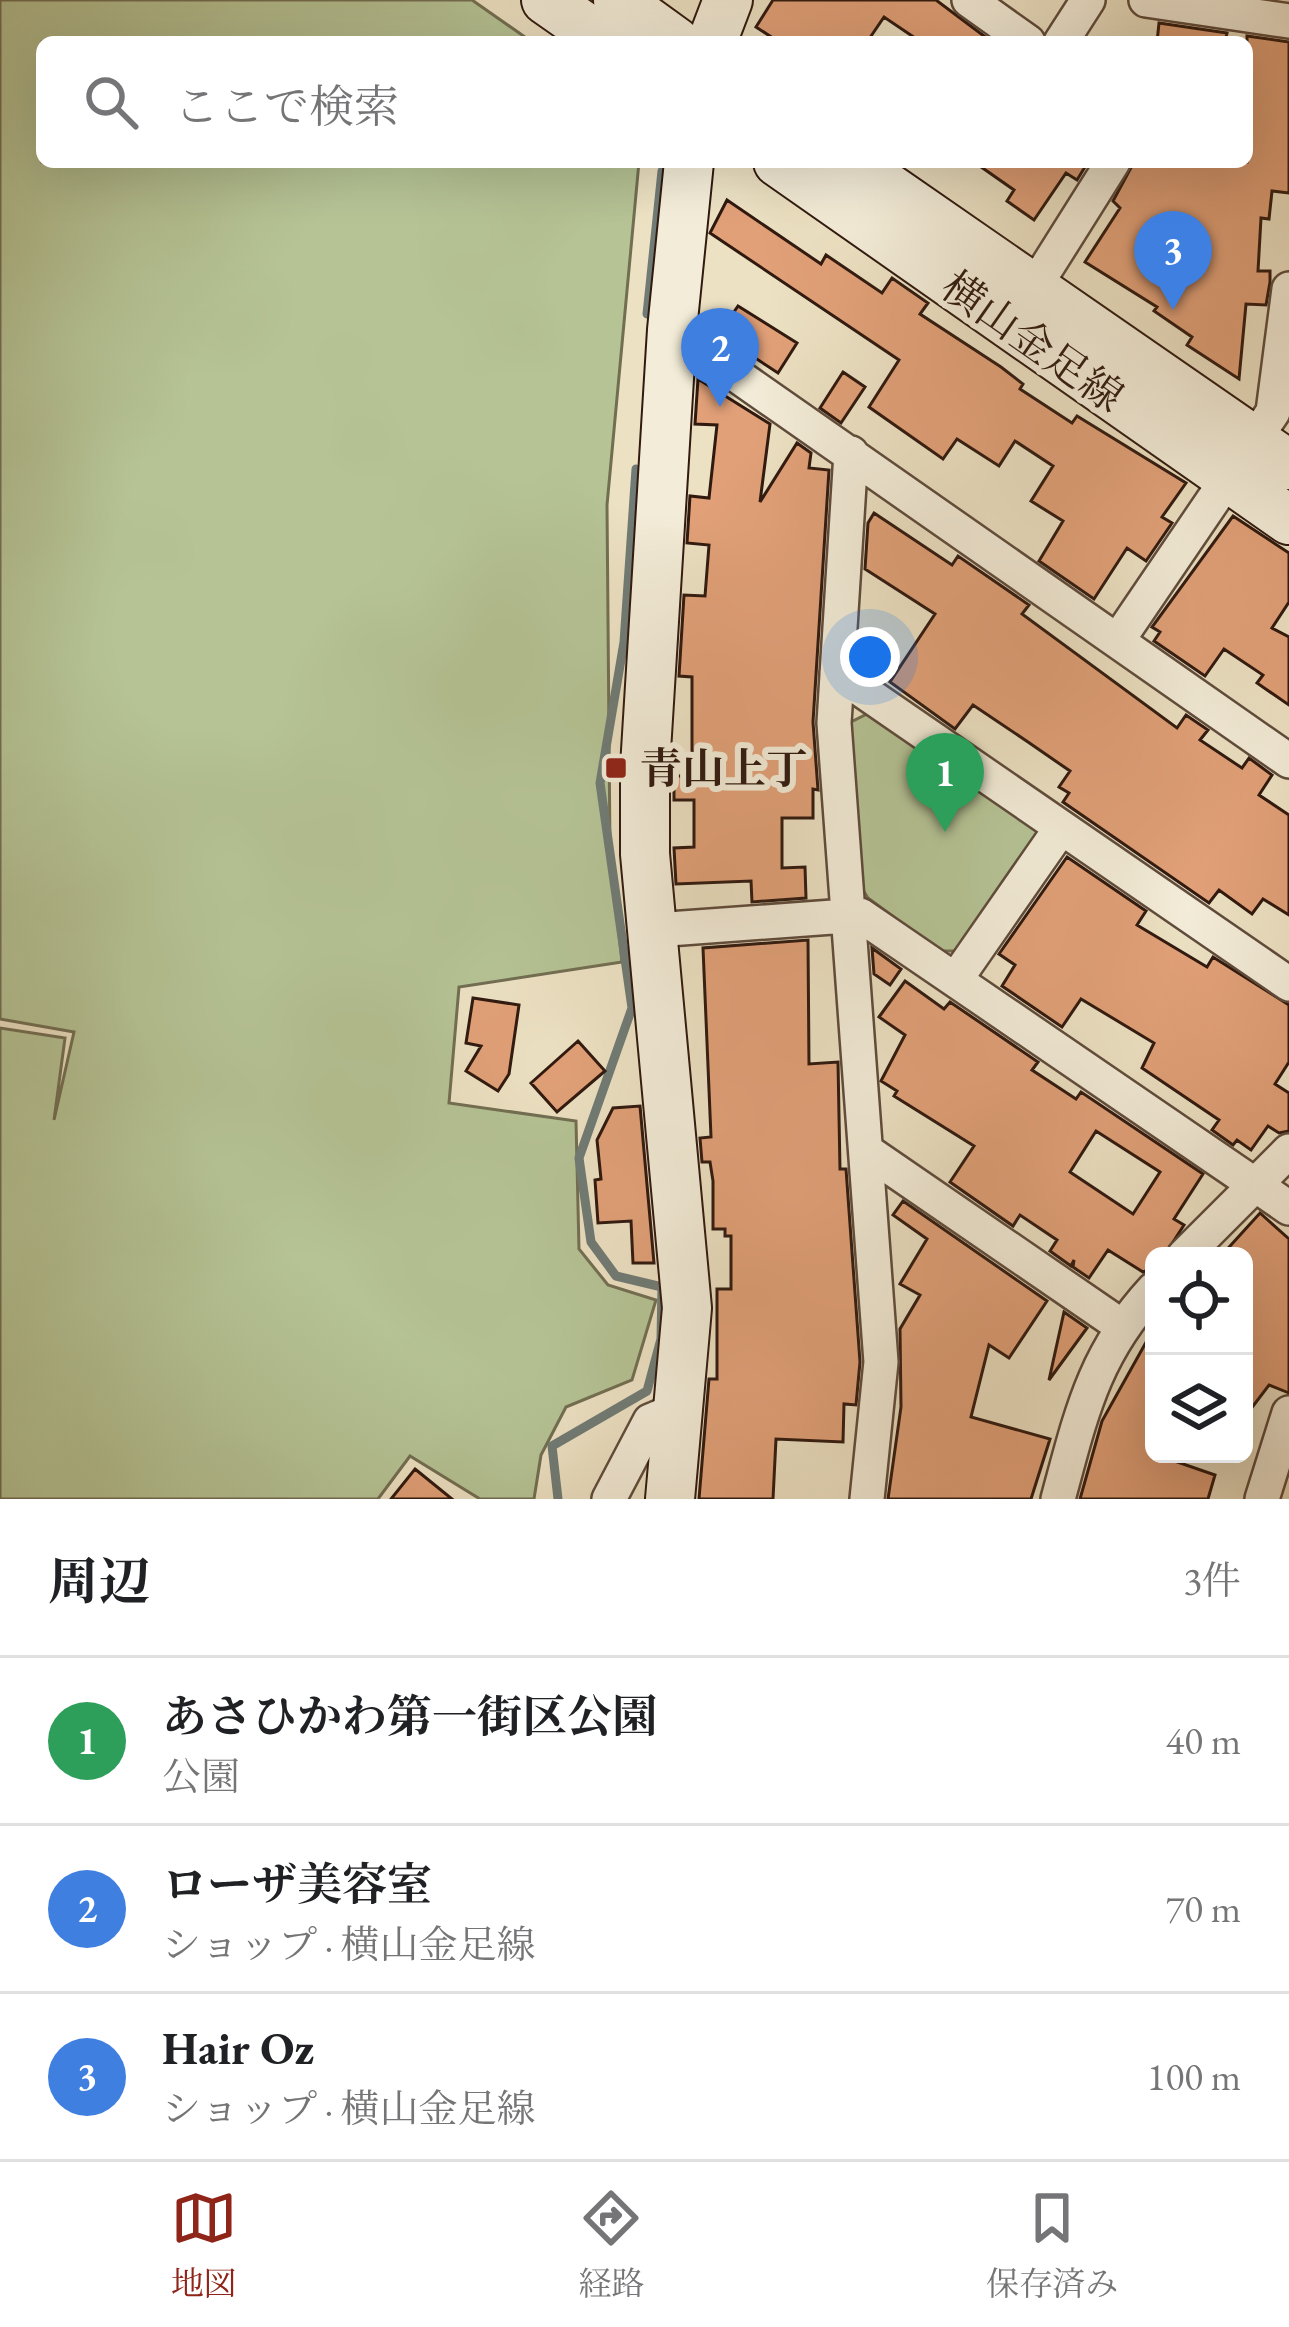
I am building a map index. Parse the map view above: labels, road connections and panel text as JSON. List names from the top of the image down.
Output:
{
  "streets": {
    "street": ["横山金足線"]
  },
  "places": {
    "transit": ["青山上丁"]
  },
  "page": {
    "search": "ここで検索",
    "pins": ["3", "2", "1"],
    "heading": ["周辺", "3件"],
    "list": [
      {
        "mark": "1",
        "name": "あさひかわ第一街区公園",
        "note": "公園",
        "value": "40 m"
      },
      {
        "mark": "2",
        "name": "ローザ美容室",
        "note": "ショップ · 横山金足線",
        "value": "70 m"
      },
      {
        "mark": "3",
        "name": "Hair Oz",
        "note": "ショップ · 横山金足線",
        "value": "100 m"
      }
    ],
    "nav": ["地図", "経路", "保存済み"]
  }
}
